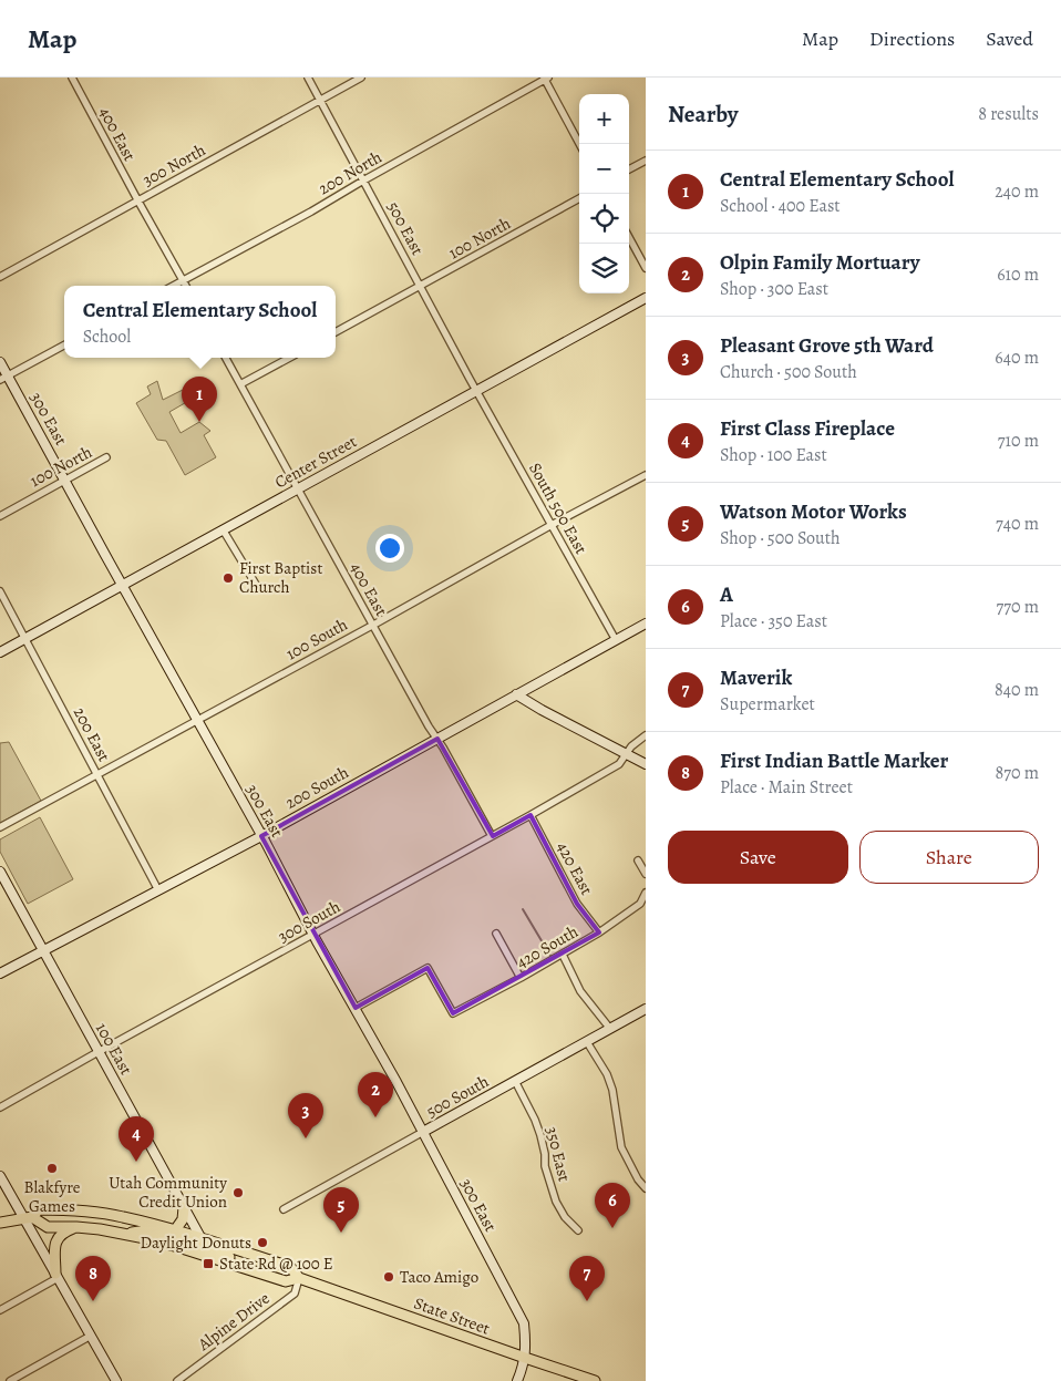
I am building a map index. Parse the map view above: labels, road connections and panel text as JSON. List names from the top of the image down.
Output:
{
  "streets": {
    "main road": ["State Street"],
    "street": [
      "400 East",
      "300 North",
      "200 North",
      "500 East",
      "100 North",
      "300 East",
      "Center Street",
      "South 500 East",
      "100 South",
      "200 East",
      "200 South",
      "420 East",
      "300 South",
      "420 South",
      "100 East",
      "500 South",
      "350 East",
      "Alpine Drive"
    ]
  },
  "crossings": [
    ["400 East", "300 North"],
    ["400 East", "200 North"],
    ["400 East", "Center Street"],
    ["400 East", "100 South"],
    ["400 East", "200 South"],
    ["400 East", "300 South"],
    ["300 North", "500 East"],
    ["200 North", "500 East"],
    ["500 East", "100 North"],
    ["500 East", "Center Street"],
    ["500 East", "South 500 East"],
    ["100 North", "300 East"],
    ["300 East", "Center Street"],
    ["300 East", "100 South"],
    ["300 East", "200 South"],
    ["300 East", "300 South"],
    ["300 East", "420 South"],
    ["300 East", "500 South"],
    ["300 East", "State Street"],
    ["Center Street", "South 500 East"],
    ["Center Street", "200 East"],
    ["South 500 East", "100 South"],
    ["South 500 East", "200 South"],
    ["100 South", "200 East"],
    ["200 East", "200 South"],
    ["200 South", "100 East"],
    ["420 East", "300 South"],
    ["420 East", "420 South"],
    ["300 South", "100 East"],
    ["100 East", "State Street"],
    ["500 South", "350 East"],
    ["State Street", "Alpine Drive"]
  ],
  "places": {
    "other": [
      "First Baptist Church",
      "Blakfyre Games",
      "Utah Community Credit Union",
      "Daylight Donuts",
      "Taco Amigo"
    ],
    "transit": ["State Rd @ 100 E"]
  },
  "page": {
    "header": "Map",
    "nav": ["Map", "Directions", "Saved"],
    "heading": ["Nearby", "8 results"],
    "map_buttons": ["+", "−"],
    "list": [
      {
        "mark": "1",
        "name": "Central Elementary School",
        "note": "School · 400 East",
        "value": "240 m"
      },
      {
        "mark": "2",
        "name": "Olpin Family Mortuary",
        "note": "Shop · 300 East",
        "value": "610 m"
      },
      {
        "mark": "3",
        "name": "Pleasant Grove 5th Ward",
        "note": "Church · 500 South",
        "value": "640 m"
      },
      {
        "mark": "4",
        "name": "First Class Fireplace",
        "note": "Shop · 100 East",
        "value": "710 m"
      },
      {
        "mark": "5",
        "name": "Watson Motor Works",
        "note": "Shop · 500 South",
        "value": "740 m"
      },
      {
        "mark": "6",
        "name": "A",
        "note": "Place · 350 East",
        "value": "770 m"
      },
      {
        "mark": "7",
        "name": "Maverik",
        "note": "Supermarket",
        "value": "840 m"
      },
      {
        "mark": "8",
        "name": "First Indian Battle Marker",
        "note": "Place · Main Street",
        "value": "870 m"
      }
    ],
    "popup": ["Central Elementary School", "School"],
    "pins": [
      "1",
      "2",
      "3",
      "4",
      "6",
      "5",
      "7",
      "8"
    ],
    "buttons": ["Save", "Share"]
  }
}
